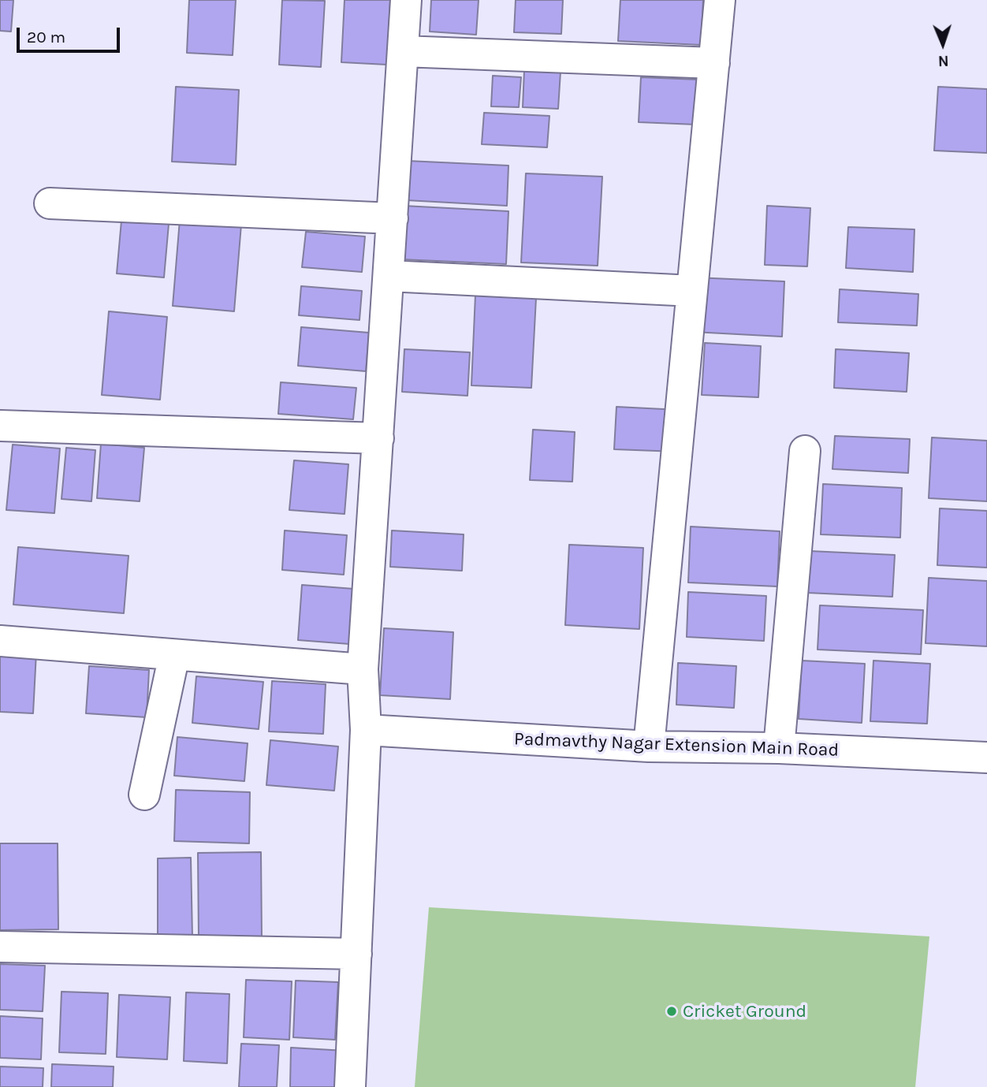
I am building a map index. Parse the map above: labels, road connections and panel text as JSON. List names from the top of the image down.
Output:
{
  "streets": {
    "street": ["Padmavthy Nagar Extension Main Road"]
  },
  "places": ["Cricket Ground"],
  "scale_bar": "20 m",
  "north": "bottom"
}
